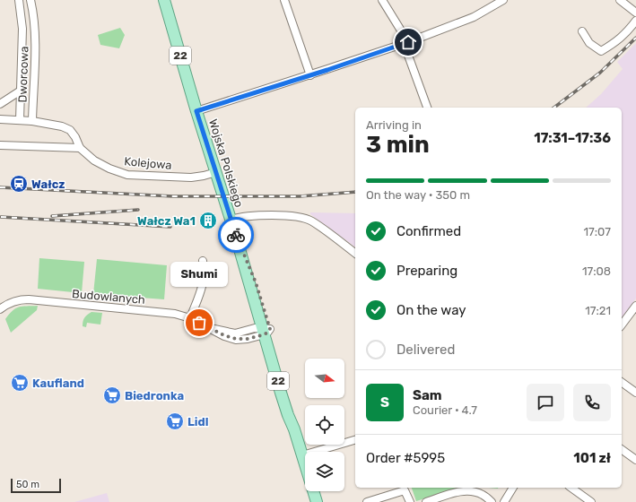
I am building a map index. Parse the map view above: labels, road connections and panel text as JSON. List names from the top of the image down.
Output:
{
  "streets": {
    "main road": ["22", "Wojska Polskiego"],
    "street": ["Dworcowa", "Kolejowa", "Budowlanych"]
  },
  "crossings": [
    ["Kolejowa", "Wojska Polskiego"],
    ["Wojska Polskiego", "Budowlanych"]
  ],
  "places": {
    "station": ["Wałcz"],
    "building": ["Wałcz Wa1"],
    "other": ["Shumi"],
    "supermarket": ["Kaufland", "Biedronka", "Lidl"]
  },
  "scale_bar": "50 m",
  "north": "right",
  "page": {
    "heading": ["3 min", "Arriving in", "17:31–17:36"],
    "panel": [
      "Sam",
      "Courier · 4.7",
      "Order #5995",
      "101 zł"
    ],
    "bar": "On the way · 350 m",
    "list": [
      ["Confirmed", "17:07"],
      ["Preparing", "17:08"],
      ["On the way", "17:21"],
      "Delivered"
    ],
    "bubble": "Shumi",
    "round": "S",
    "scale": "50 m"
  }
}
